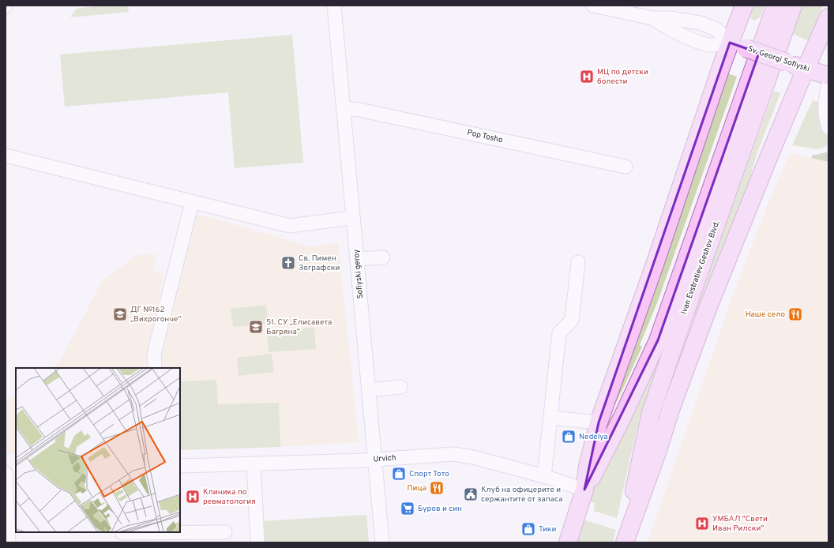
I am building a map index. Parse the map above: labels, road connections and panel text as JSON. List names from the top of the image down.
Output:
{
  "streets": {
    "main road": ["Sv. Georgi Sofiyski", "Ivan Evstratiev Geshov Blvd."],
    "street": ["Pop Tosho", "Sofiyski geroy", "Urvich"]
  },
  "crossings": [
    ["Sv. Georgi Sofiyski", "Ivan Evstratiev Geshov Blvd."],
    ["Pop Tosho", "Sofiyski geroy"],
    ["Ivan Evstratiev Geshov Blvd.", "Urvich"],
    ["Sofiyski geroy", "Urvich"]
  ],
  "places": {
    "hospital": ["МЦ по детски болести", "Клиника по ревматология", "УМБАЛ \"Свети Иван Рилски\""],
    "church": ["Св. Пимен Зографски"],
    "school or university": ["ДГ №162 „Вихрогонче“", "51. СУ „Елисавета Багряна“"],
    "restaurant": ["Наше село", "Пица"],
    "shop": ["Nedelya", "Спорт Тото", "Тики"],
    "public building": ["Клуб на офицерите и сержантите от запаса"],
    "supermarket": ["Буров и син"]
  }
}
